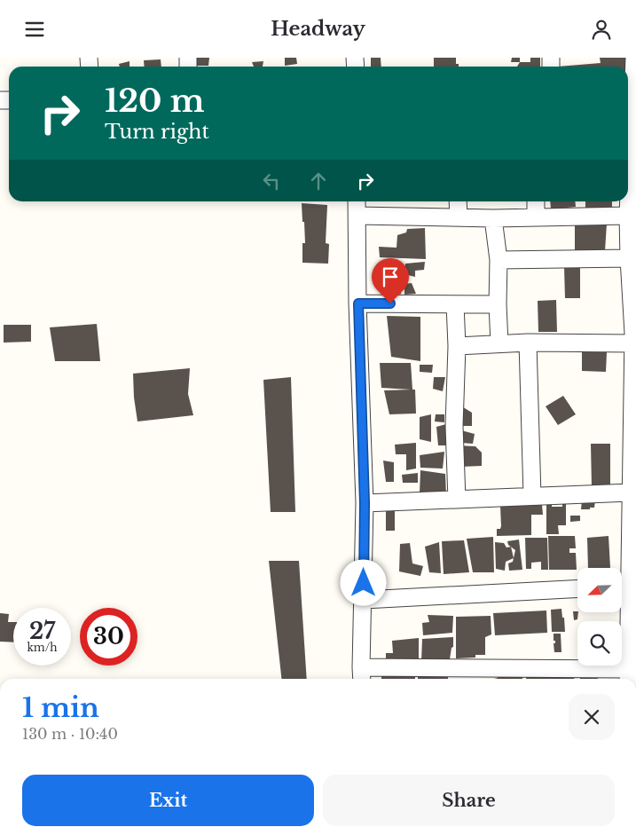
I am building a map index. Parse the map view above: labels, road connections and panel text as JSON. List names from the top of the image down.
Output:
{
  "north": "bottom left",
  "page": {
    "header": "Headway",
    "turn": ["120 m", "Turn right"],
    "speed": "27 km/h",
    "limit": "30",
    "heading": ["1 min", "130 m · 10:40"],
    "buttons": ["Exit", "Share"]
  }
}
